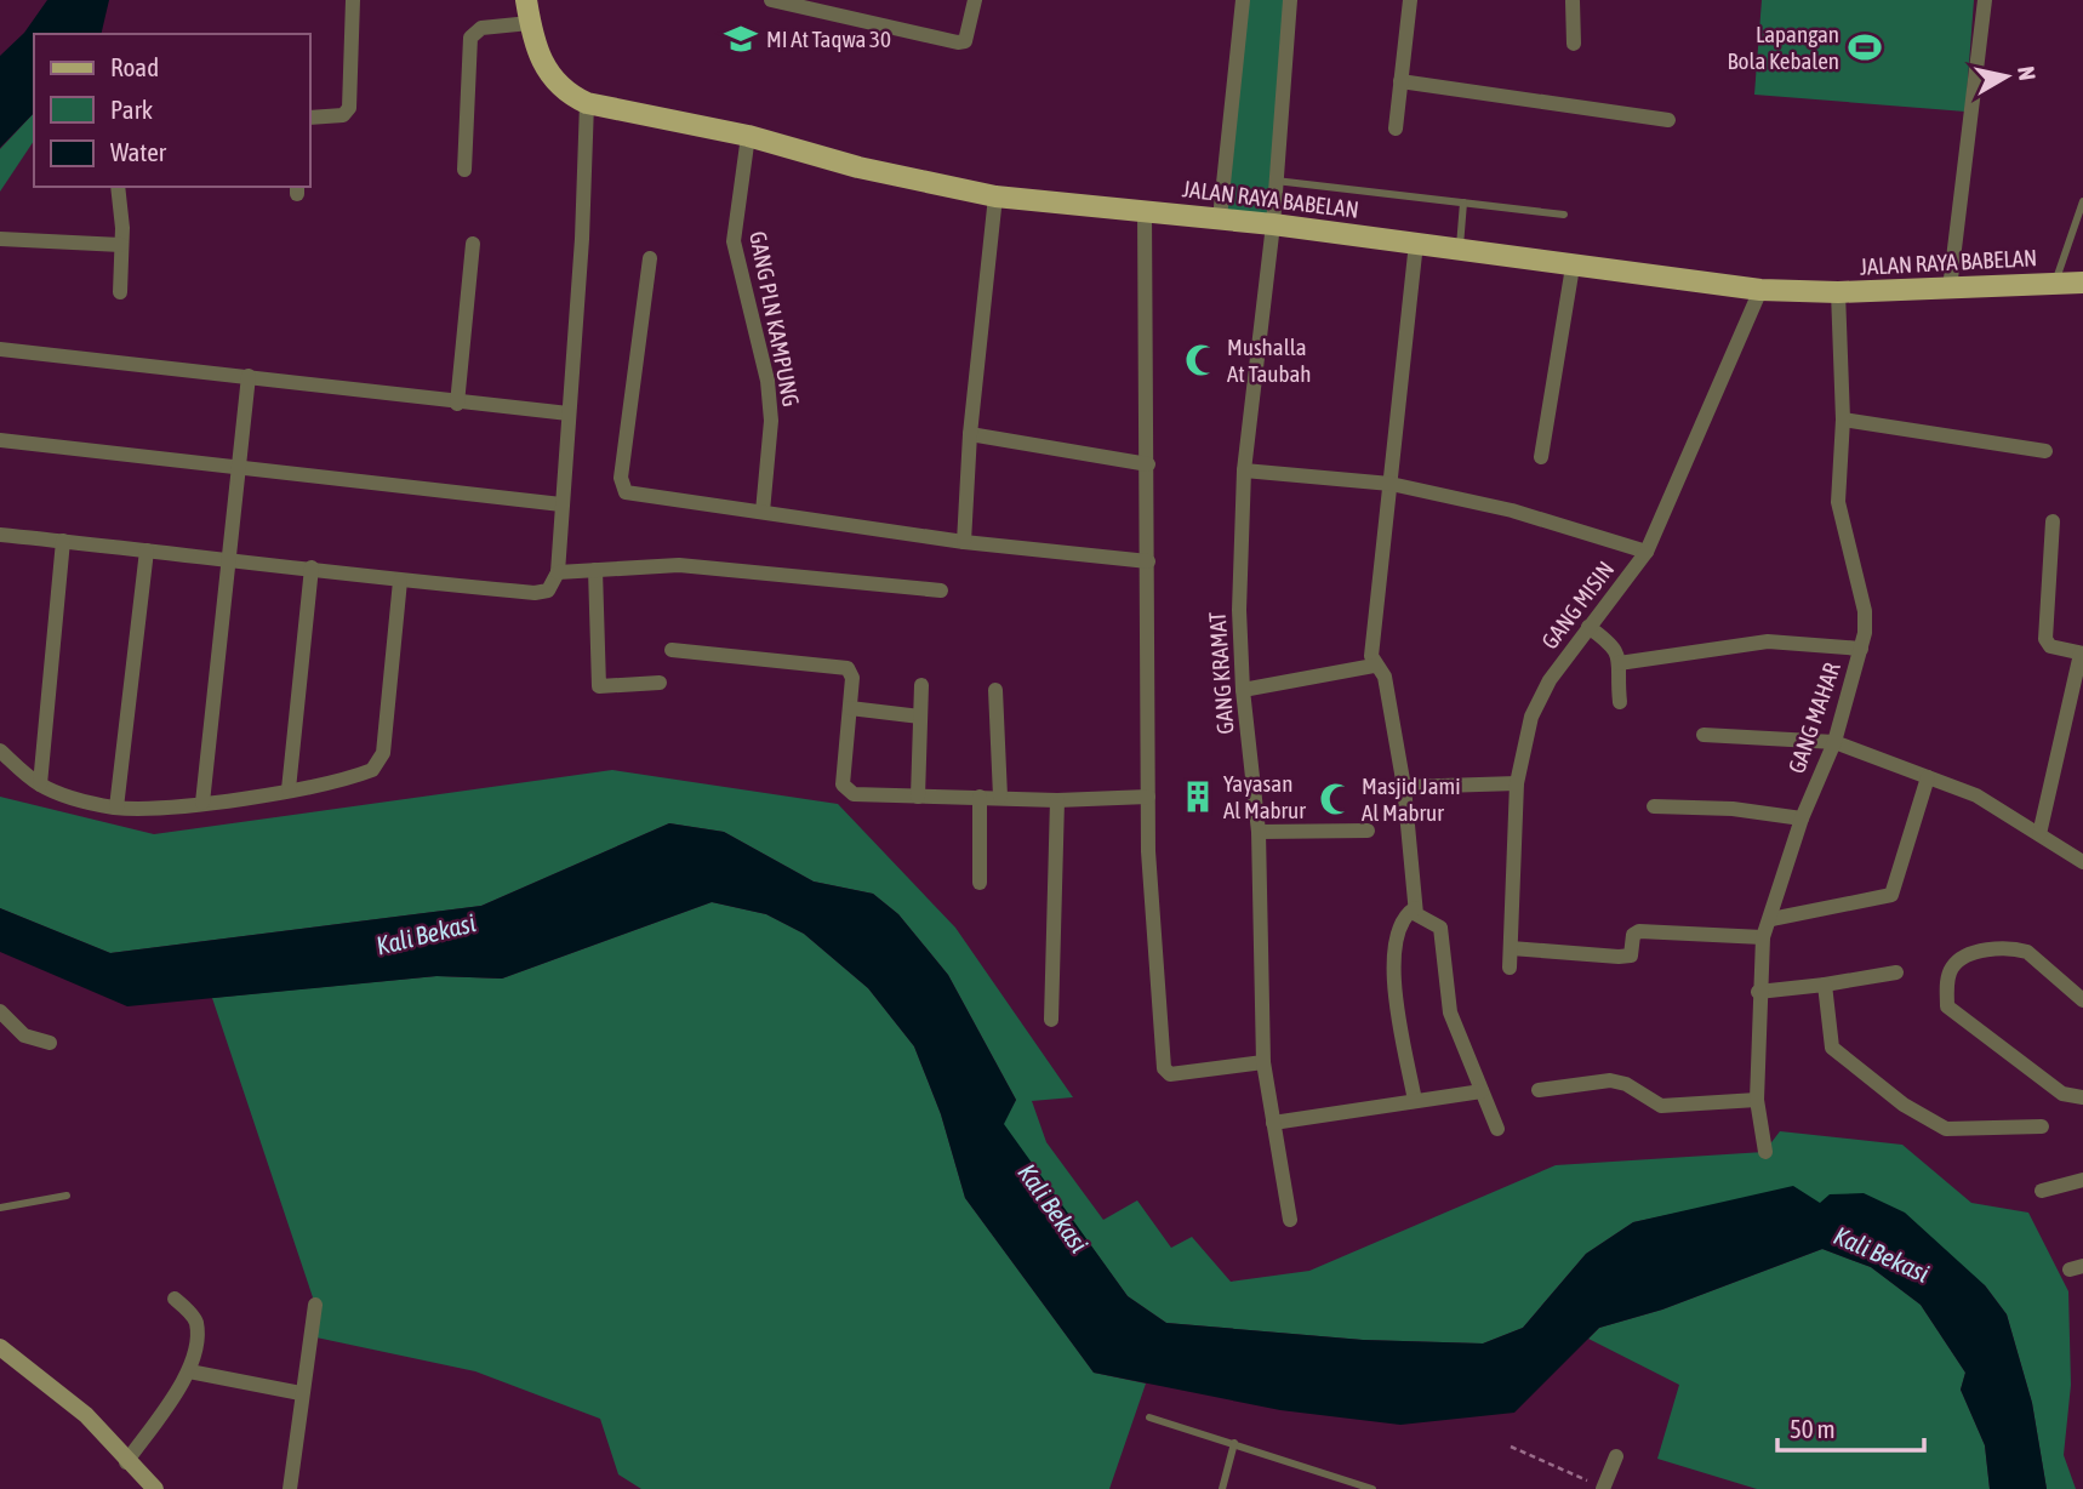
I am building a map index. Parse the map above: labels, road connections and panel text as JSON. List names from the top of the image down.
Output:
{
  "streets": {
    "main road": ["JALAN RAYA BABELAN"],
    "street": [
      "GANG PLN KAMPUNG",
      "GANG MISIN",
      "GANG KRAMAT",
      "GANG MAHAR"
    ]
  },
  "crossings": [
    ["JALAN RAYA BABELAN", "GANG PLN KAMPUNG"],
    ["JALAN RAYA BABELAN", "GANG MISIN"],
    ["JALAN RAYA BABELAN", "GANG KRAMAT"],
    ["JALAN RAYA BABELAN", "GANG MAHAR"]
  ],
  "water": ["Kali Bekasi"],
  "places": {
    "school or university": ["MI At Taqwa 30"],
    "sports": ["Lapangan Bola Kebalen"],
    "mosque": ["Mushalla At Taubah", "Masjid Jami Al Mabrur"],
    "building": ["Yayasan Al Mabrur"]
  },
  "legend": ["Road", "Park", "Water"],
  "scale_bar": "50 m",
  "north": "right"
}
